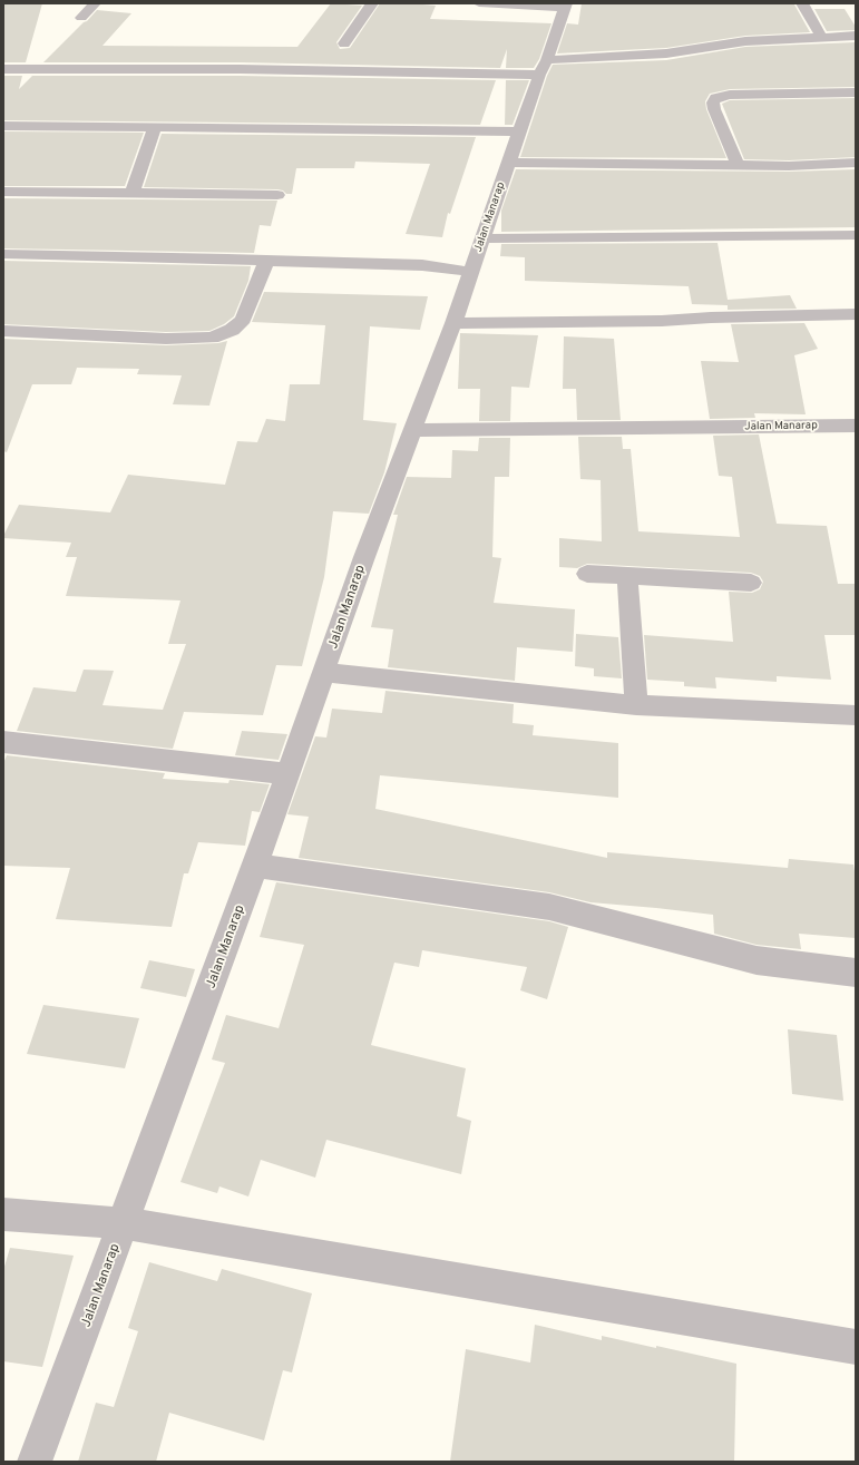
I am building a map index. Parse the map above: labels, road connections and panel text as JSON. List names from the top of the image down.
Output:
{
  "streets": {
    "street": ["Jalan Manarap"]
  }
}
